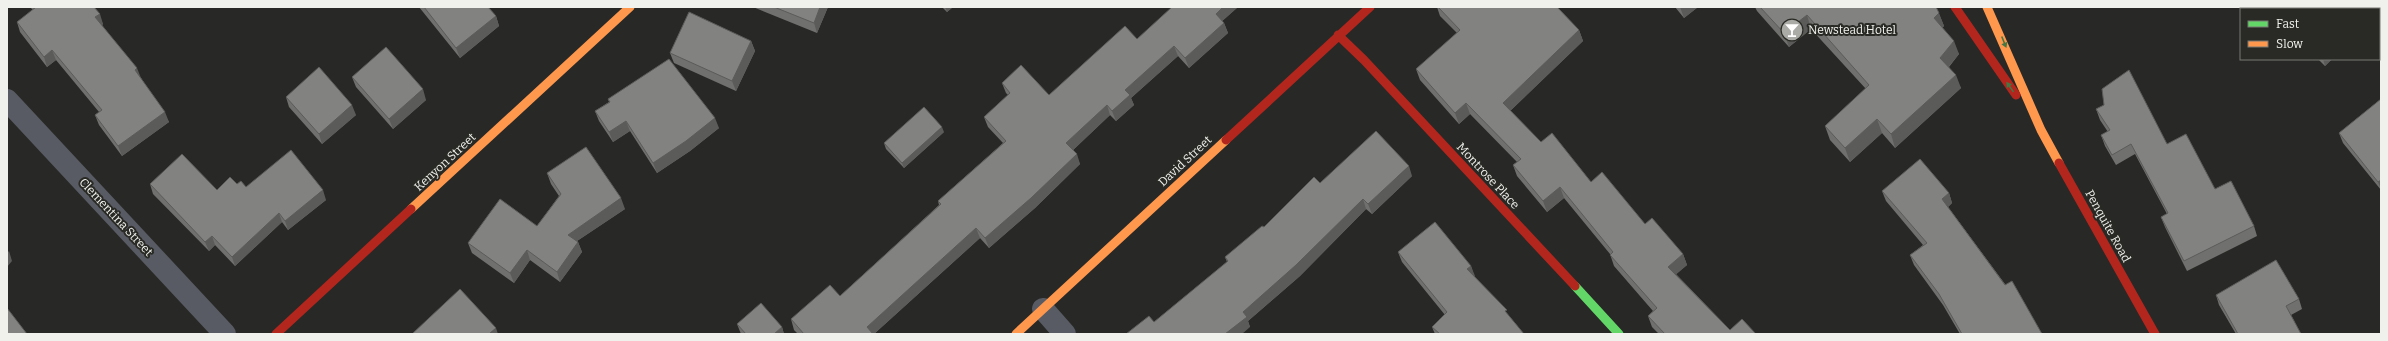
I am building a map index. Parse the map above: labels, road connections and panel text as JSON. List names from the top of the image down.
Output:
{
  "streets": {
    "street": [
      "David Street",
      "Kenyon Street",
      "Montrose Place",
      "Clementina Street",
      "Penquite Road"
    ]
  },
  "crossings": [
    ["David Street", "Montrose Place"]
  ],
  "places": {
    "bar": ["Newstead Hotel"]
  },
  "legend": ["Fast", "Slow"]
}
